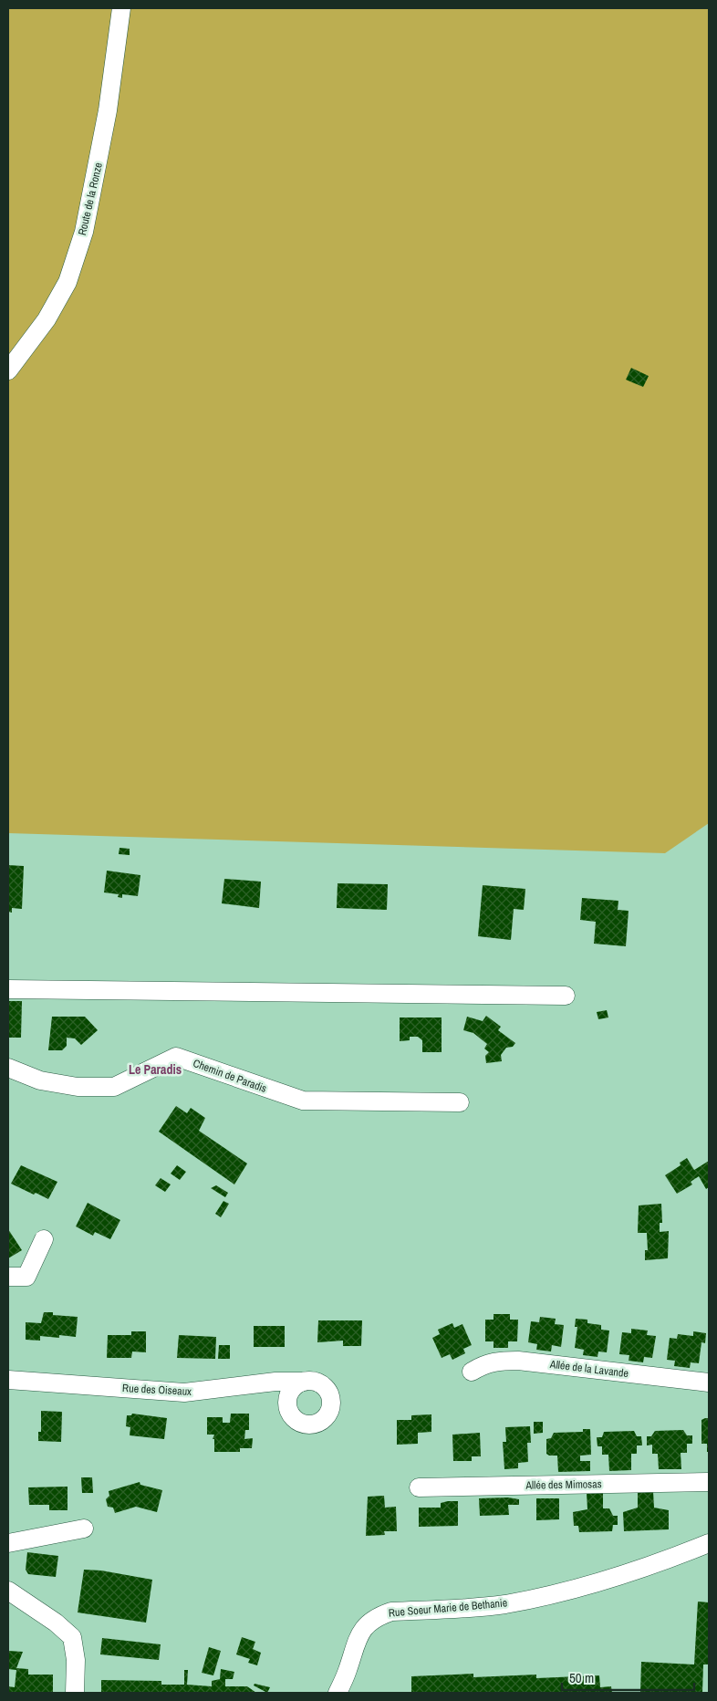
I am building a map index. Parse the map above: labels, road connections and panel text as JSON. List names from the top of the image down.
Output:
{
  "streets": {
    "street": [
      "Route de la Ronze",
      "Chemin de Paradis",
      "Allée de la Lavande",
      "Rue des Oiseaux",
      "Allée des Mimosas",
      "Rue Soeur Marie de Bethanie"
    ]
  },
  "districts": ["Le Paradis"],
  "scale_bar": "50 m"
}
